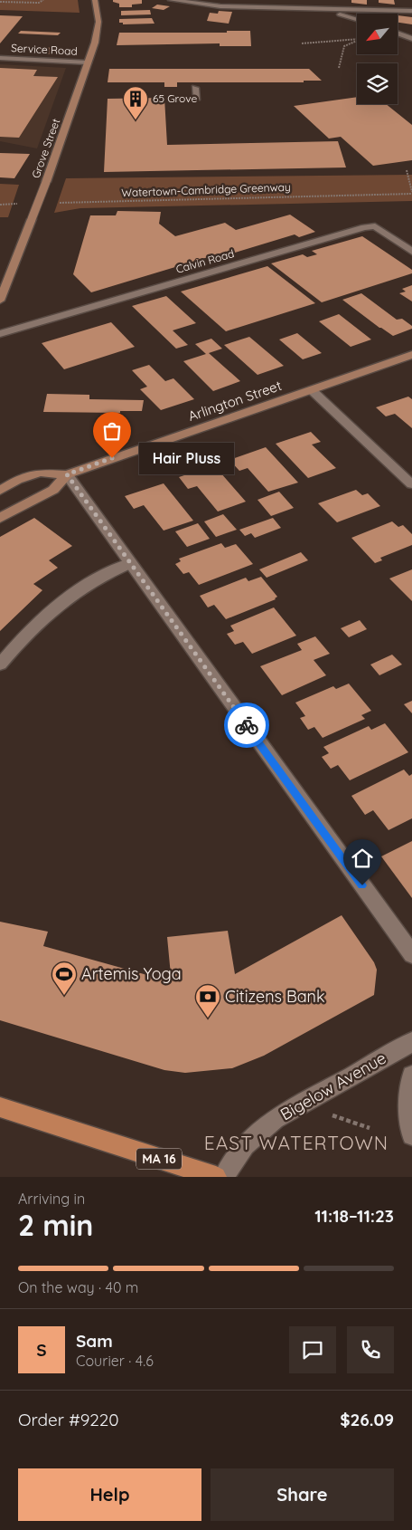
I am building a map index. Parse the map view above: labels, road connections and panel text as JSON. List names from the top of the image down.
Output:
{
  "streets": {
    "main road": ["MA 16"],
    "street": [
      "Service Road",
      "Grove Street",
      "Calvin Road",
      "Arlington Street",
      "Bigelow Avenue"
    ],
    "path": ["Watertown-Cambridge Greenway"]
  },
  "crossings": [
    ["Service Road", "Grove Street"]
  ],
  "districts": ["EAST WATERTOWN"],
  "places": {
    "building": ["65 Grove"],
    "other": ["Hair Pluss"],
    "sports": ["Artemis Yoga"],
    "bank": ["Citizens Bank"]
  },
  "north": "bottom left",
  "page": {
    "bubble": "Hair Pluss",
    "heading": ["2 min", "Arriving in", "11:18–11:23"],
    "panel": [
      "Sam",
      "Courier · 4.6",
      "Order #9220",
      "$26.09"
    ],
    "bar": "On the way · 40 m",
    "round": "S",
    "buttons": ["Help", "Share"]
  }
}
